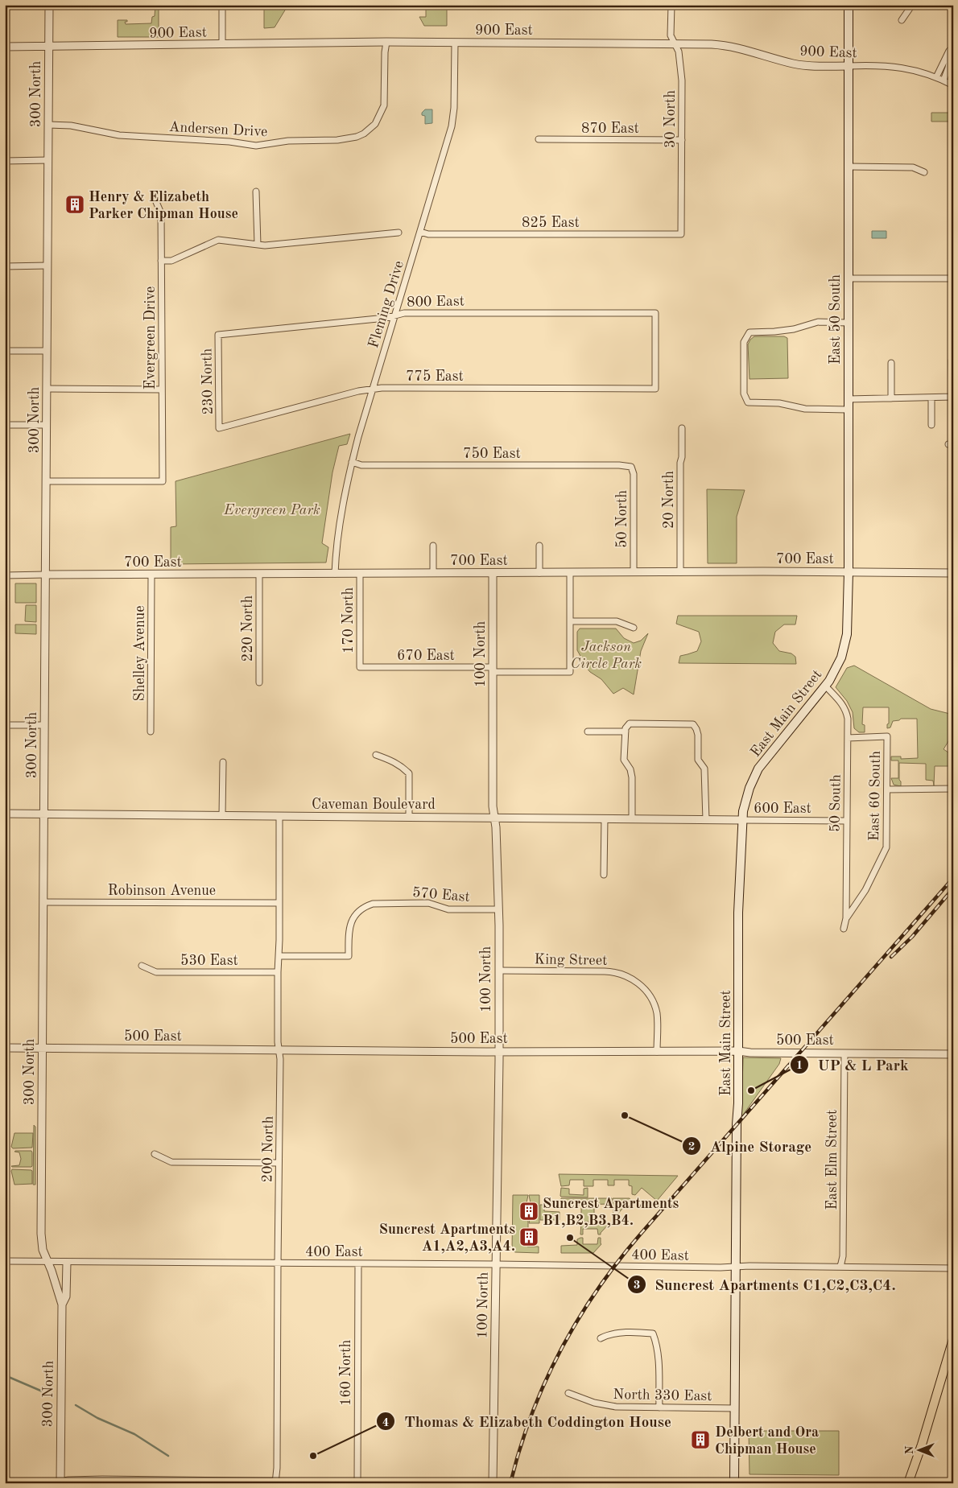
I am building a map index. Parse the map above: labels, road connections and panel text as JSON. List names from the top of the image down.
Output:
{
  "streets": {
    "main road": ["East 50 South", "East Main Street"],
    "street": [
      "900 East",
      "300 North",
      "30 North",
      "870 East",
      "Andersen Drive",
      "825 East",
      "800 East",
      "Fleming Drive",
      "Evergreen Drive",
      "775 East",
      "230 North",
      "750 East",
      "20 North",
      "50 North",
      "700 East",
      "170 North",
      "220 North",
      "Shelley Avenue",
      "100 North",
      "670 East",
      "East 60 South",
      "50 South",
      "Caveman Boulevard",
      "600 East",
      "Robinson Avenue",
      "570 East",
      "King Street",
      "530 East",
      "500 East",
      "200 North",
      "East Elm Street",
      "400 East",
      "160 North",
      "North 330 East"
    ]
  },
  "crossings": [
    ["900 East", "300 North"],
    ["900 East", "30 North"],
    ["900 East", "Andersen Drive"],
    ["900 East", "Fleming Drive"],
    ["900 East", "East 50 South"],
    ["300 North", "Andersen Drive"],
    ["300 North", "Evergreen Drive"],
    ["300 North", "700 East"],
    ["300 North", "Caveman Boulevard"],
    ["300 North", "Robinson Avenue"],
    ["300 North", "500 East"],
    ["300 North", "400 East"],
    ["30 North", "870 East"],
    ["30 North", "825 East"],
    ["825 East", "Fleming Drive"],
    ["800 East", "Fleming Drive"],
    ["800 East", "775 East"],
    ["800 East", "230 North"],
    ["Fleming Drive", "775 East"],
    ["Fleming Drive", "750 East"],
    ["Fleming Drive", "700 East"],
    ["East 50 South", "700 East"],
    ["East 50 South", "East Main Street"],
    ["775 East", "230 North"],
    ["750 East", "50 North"],
    ["20 North", "700 East"],
    ["50 North", "700 East"],
    ["700 East", "170 North"],
    ["700 East", "220 North"],
    ["700 East", "Shelley Avenue"],
    ["700 East", "100 North"],
    ["170 North", "670 East"],
    ["100 North", "670 East"],
    ["100 North", "Caveman Boulevard"],
    ["100 North", "570 East"],
    ["100 North", "King Street"],
    ["100 North", "500 East"],
    ["100 North", "400 East"],
    ["East Main Street", "50 South"],
    ["East Main Street", "Caveman Boulevard"],
    ["East Main Street", "600 East"],
    ["East Main Street", "500 East"],
    ["East Main Street", "400 East"],
    ["East Main Street", "North 330 East"],
    ["East 60 South", "50 South"],
    ["50 South", "600 East"],
    ["Caveman Boulevard", "600 East"],
    ["Caveman Boulevard", "200 North"],
    ["Robinson Avenue", "200 North"],
    ["570 East", "200 North"],
    ["King Street", "500 East"],
    ["530 East", "200 North"],
    ["500 East", "200 North"],
    ["500 East", "East Elm Street"],
    ["200 North", "400 East"],
    ["East Elm Street", "400 East"],
    ["400 East", "160 North"]
  ],
  "parks": ["Evergreen Park", "Jackson Circle Park"],
  "places": {
    "building": [
      "Henry & Elizabeth Parker Chipman House",
      "Suncrest Apartments B1,B2,B3,B4.",
      "Suncrest Apartments A1,A2,A3,A4.",
      "Delbert and Ora Chipman House"
    ],
    "other": [
      "UP & L Park",
      "Alpine Storage",
      "Suncrest Apartments C1,C2,C3,C4.",
      "Thomas & Elizabeth Coddington House"
    ]
  },
  "north": "left"
}
